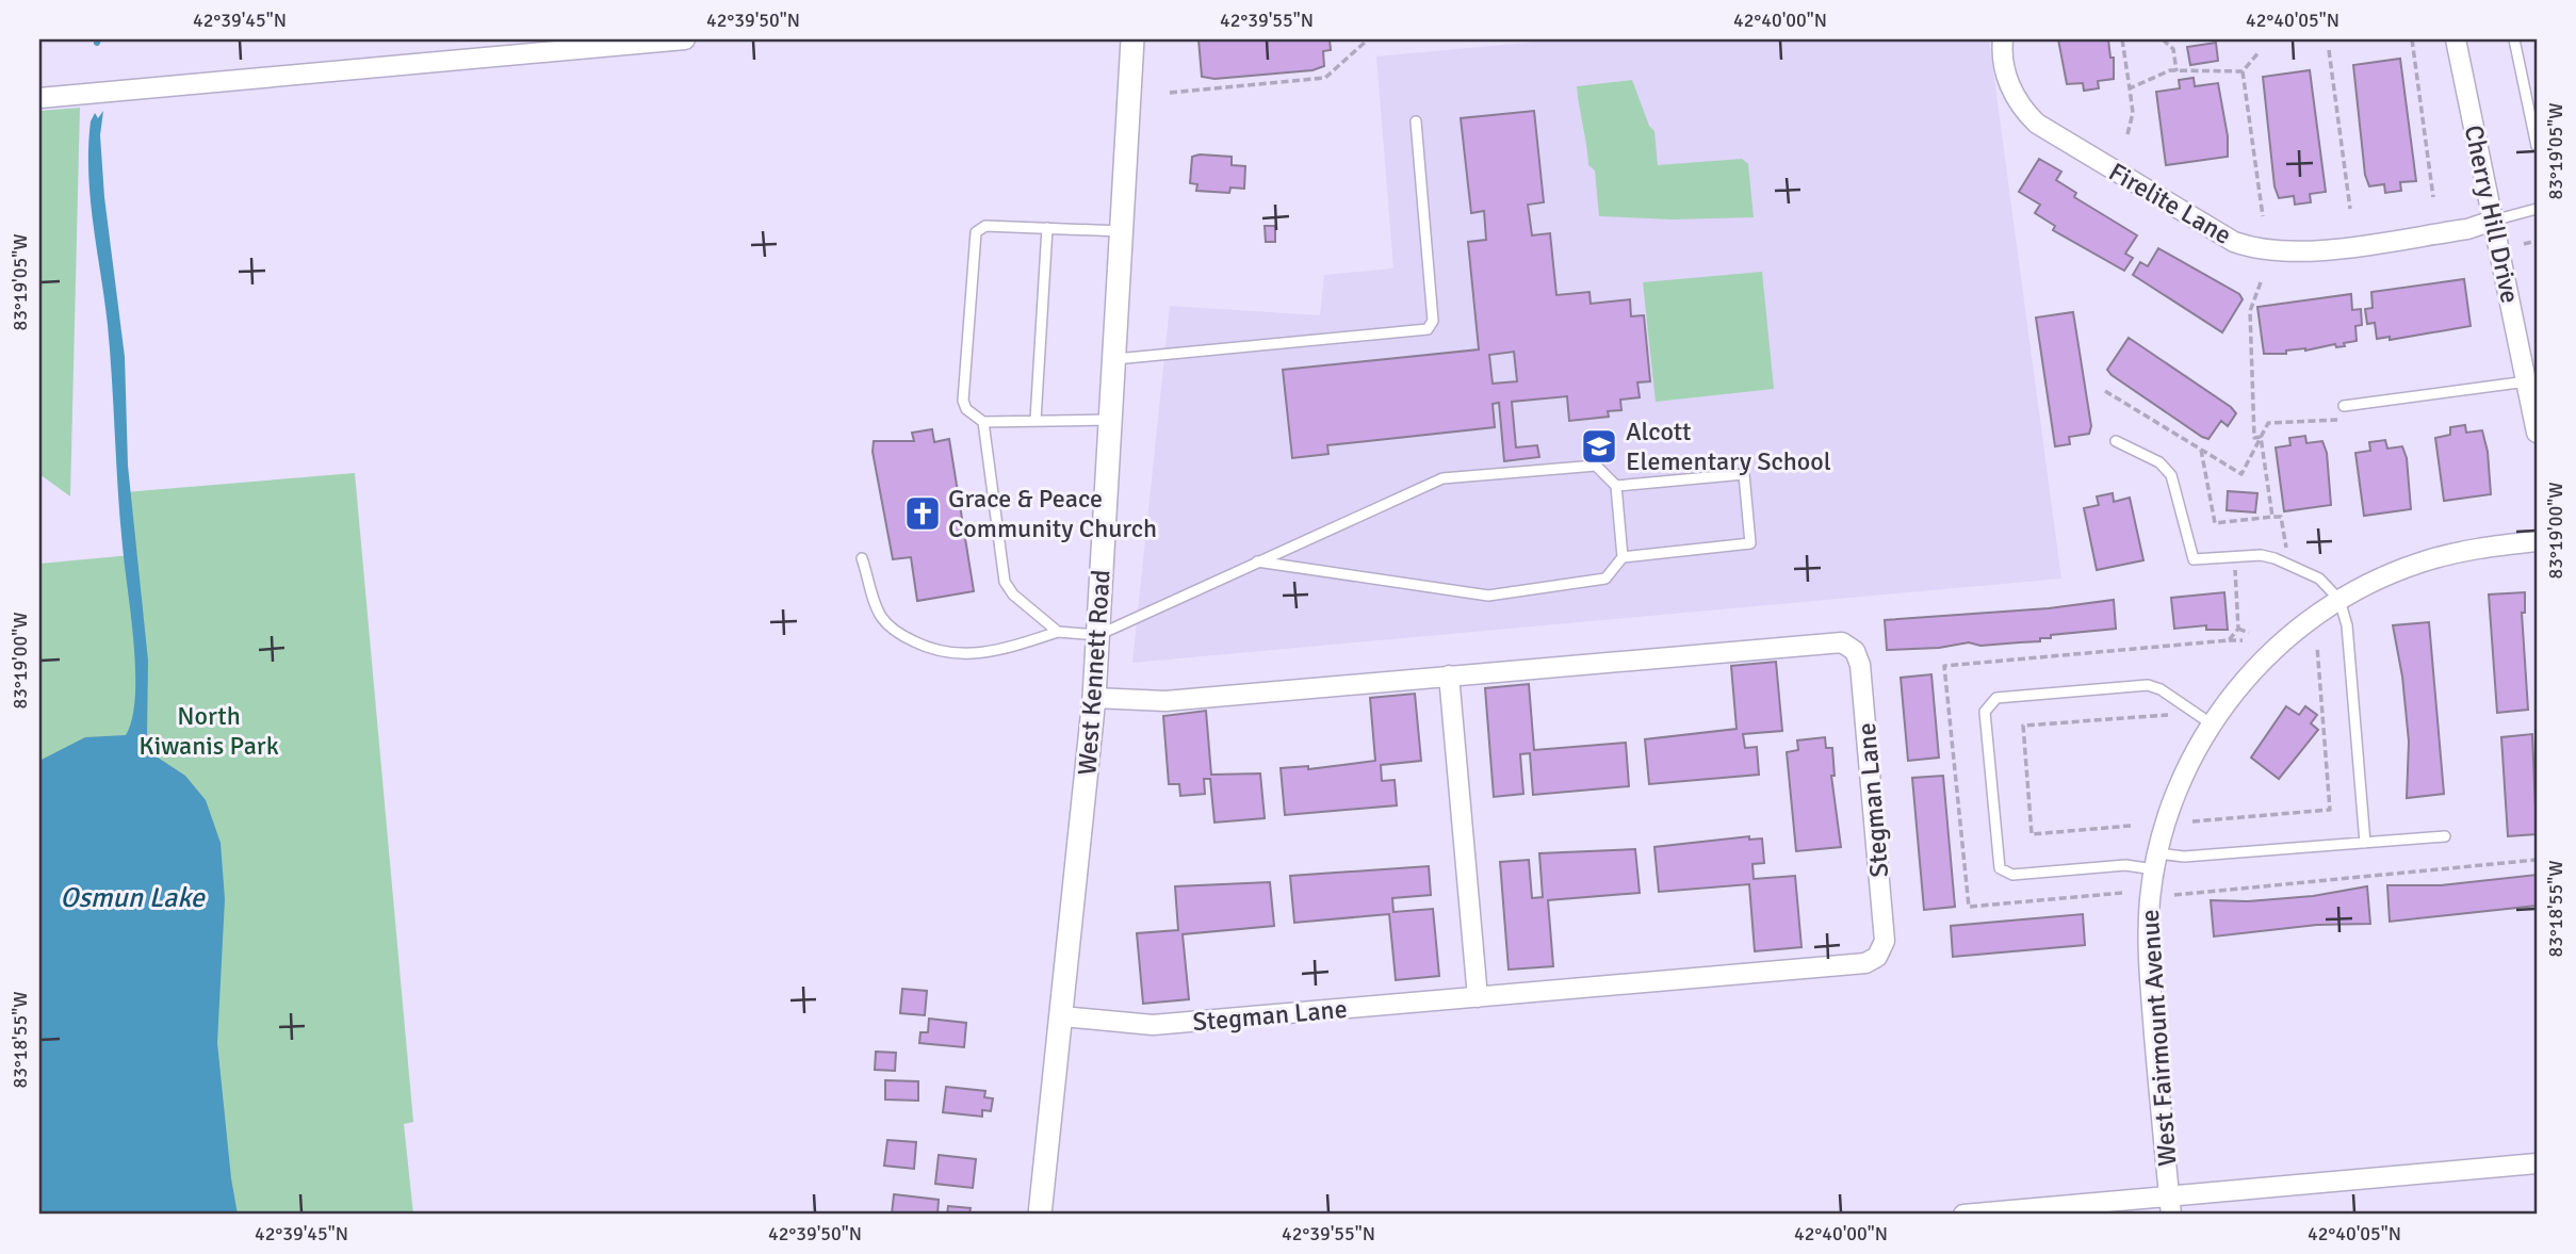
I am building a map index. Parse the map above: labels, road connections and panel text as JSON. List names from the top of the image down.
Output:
{
  "streets": {
    "street": [
      "Firelite Lane",
      "Cherry Hill Drive",
      "West Kennett Road",
      "Stegman Lane",
      "West Fairmount Avenue"
    ]
  },
  "crossings": [
    ["Firelite Lane", "Cherry Hill Drive"],
    ["West Kennett Road", "Stegman Lane"]
  ],
  "water": ["Osmun Lake"],
  "parks": ["North Kiwanis Park"],
  "places": {
    "school or university": ["Alcott Elementary School"],
    "church": ["Grace & Peace Community Church"]
  },
  "coordinates": [
    "42°39'45\"N",
    "42°39'50\"N",
    "42°39'55\"N",
    "42°40'00\"N",
    "42°40'05\"N",
    "83°19'05\"W",
    "83°19'00\"W",
    "83°18'55\"W"
  ]
}
